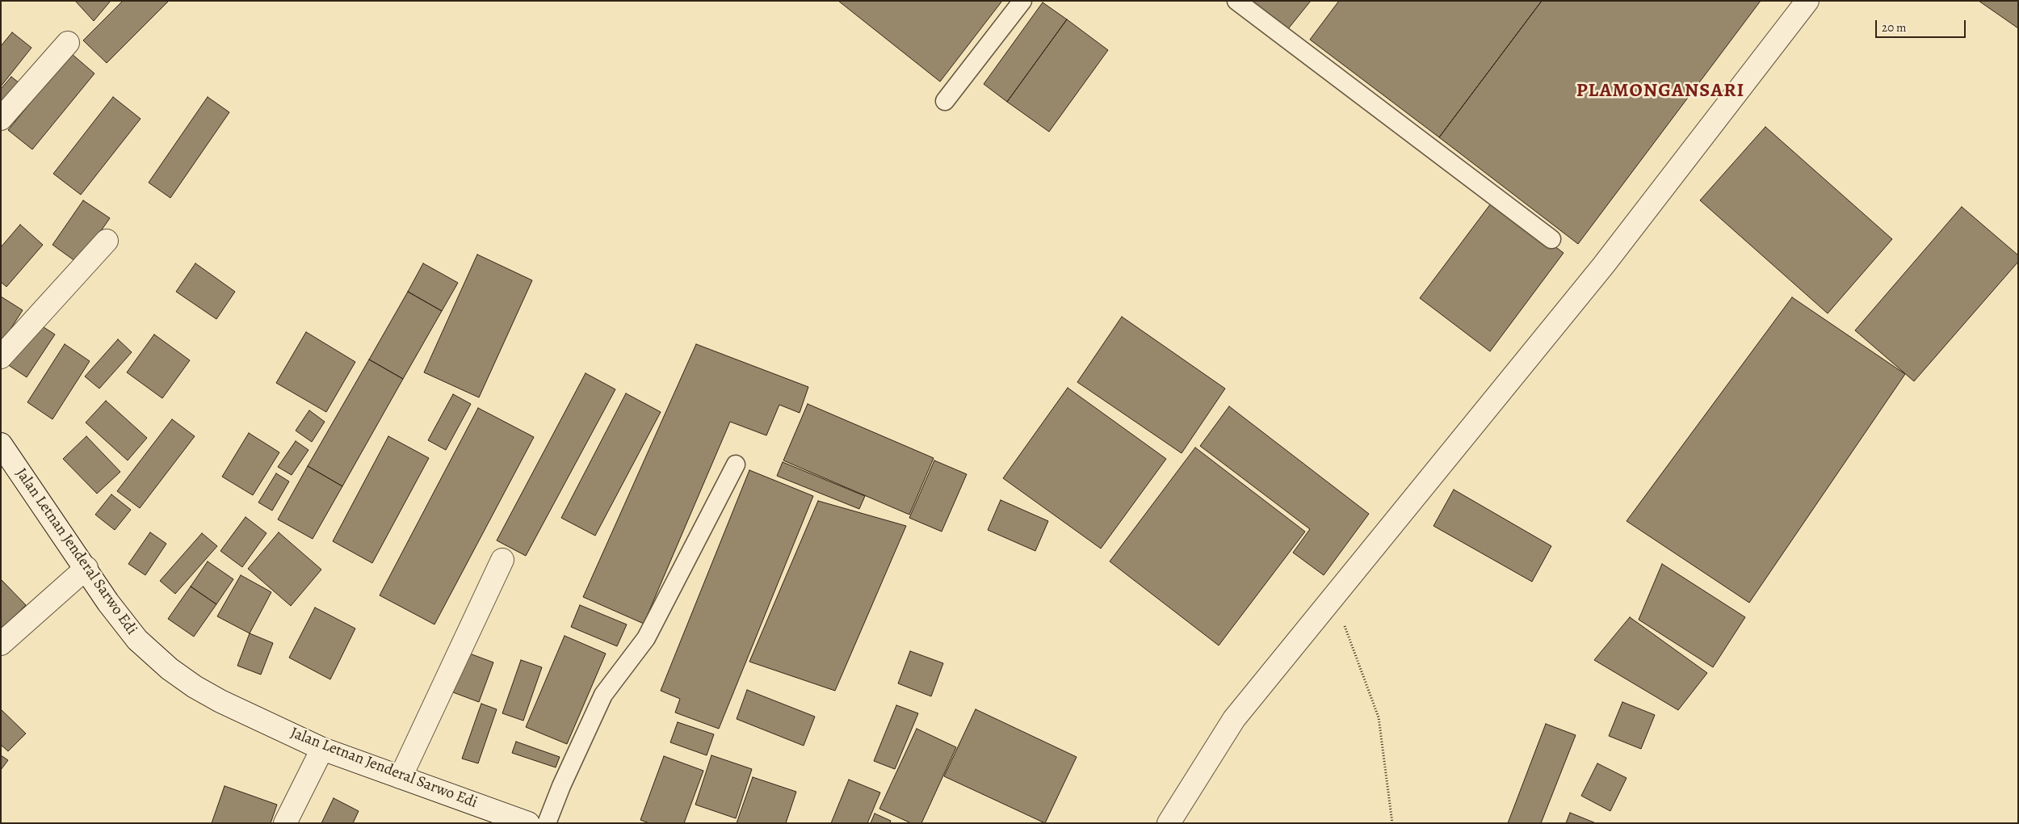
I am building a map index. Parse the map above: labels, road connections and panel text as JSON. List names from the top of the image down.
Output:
{
  "streets": {
    "street": ["Jalan Letnan Jenderal Sarwo Edi"]
  },
  "districts": ["PLAMONGANSARI"],
  "scale_bar": "20 m"
}
